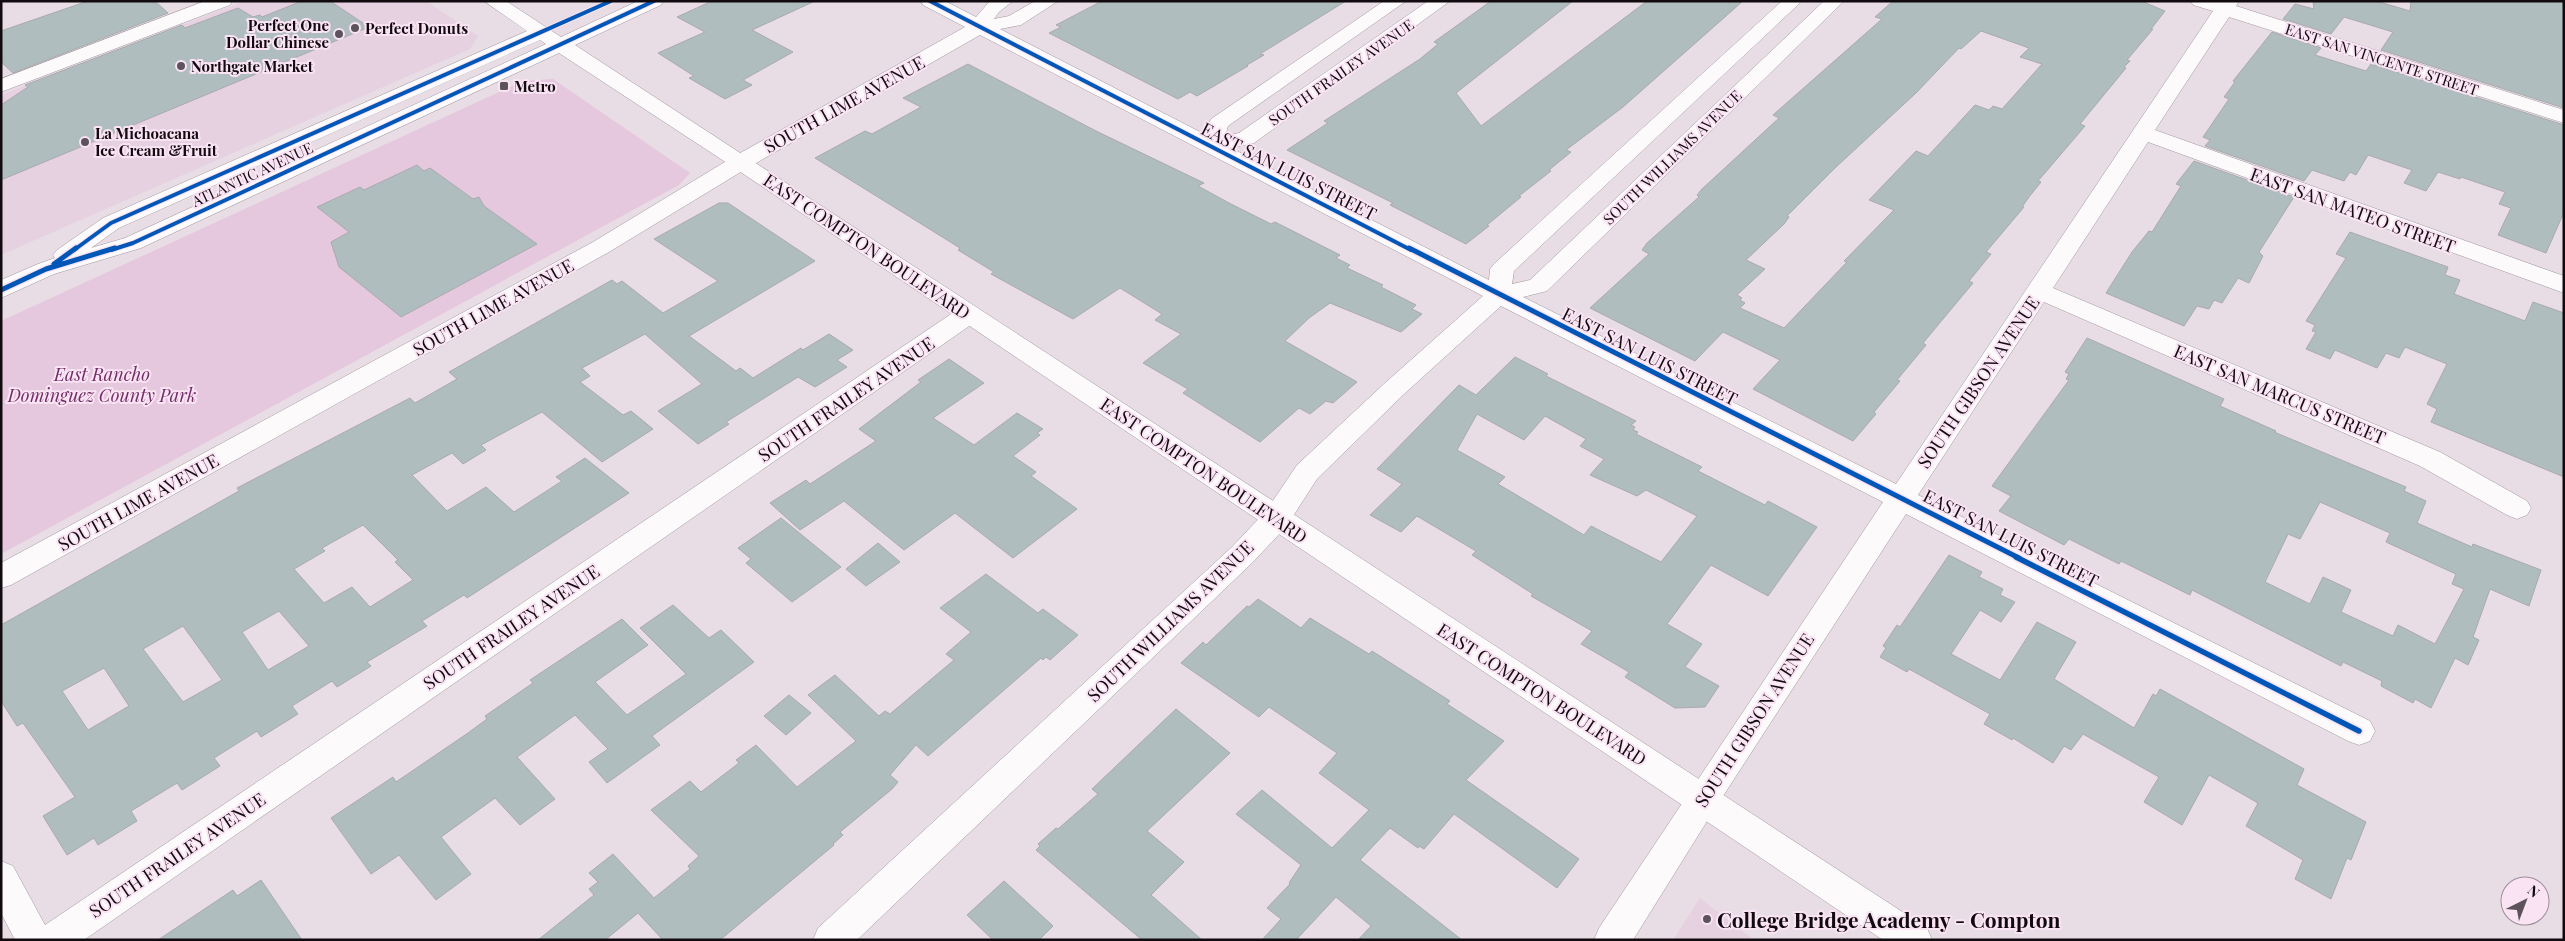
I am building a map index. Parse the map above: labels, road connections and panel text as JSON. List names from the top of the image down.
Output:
{
  "streets": {
    "street": [
      "EAST SAN VINCENTE STREET",
      "SOUTH FRAILEY AVENUE",
      "SOUTH LIME AVENUE",
      "SOUTH WILLIAMS AVENUE",
      "EAST SAN LUIS STREET",
      "ATLANTIC AVENUE",
      "EAST SAN MATEO STREET",
      "EAST COMPTON BOULEVARD",
      "SOUTH GIBSON AVENUE",
      "EAST SAN MARCUS STREET"
    ]
  },
  "crossings": [
    ["EAST SAN VINCENTE STREET", "SOUTH GIBSON AVENUE"],
    ["SOUTH FRAILEY AVENUE", "EAST SAN LUIS STREET"],
    ["SOUTH FRAILEY AVENUE", "EAST COMPTON BOULEVARD"],
    ["SOUTH LIME AVENUE", "EAST SAN LUIS STREET"],
    ["SOUTH LIME AVENUE", "EAST COMPTON BOULEVARD"],
    ["SOUTH WILLIAMS AVENUE", "EAST SAN LUIS STREET"],
    ["SOUTH WILLIAMS AVENUE", "EAST COMPTON BOULEVARD"],
    ["EAST SAN LUIS STREET", "SOUTH GIBSON AVENUE"],
    ["ATLANTIC AVENUE", "EAST COMPTON BOULEVARD"],
    ["EAST SAN MATEO STREET", "SOUTH GIBSON AVENUE"],
    ["EAST COMPTON BOULEVARD", "SOUTH GIBSON AVENUE"],
    ["SOUTH GIBSON AVENUE", "EAST SAN MARCUS STREET"]
  ],
  "parks": ["East Rancho Dominguez County Park"],
  "places": {
    "other": [
      "Perfect Donuts",
      "Perfect One Dollar Chinese",
      "Northgate Market",
      "La Michoacana Ice Cream &Fruit",
      "College Bridge Academy - Compton"
    ],
    "transit": ["Metro"]
  },
  "north": "top right"
}
